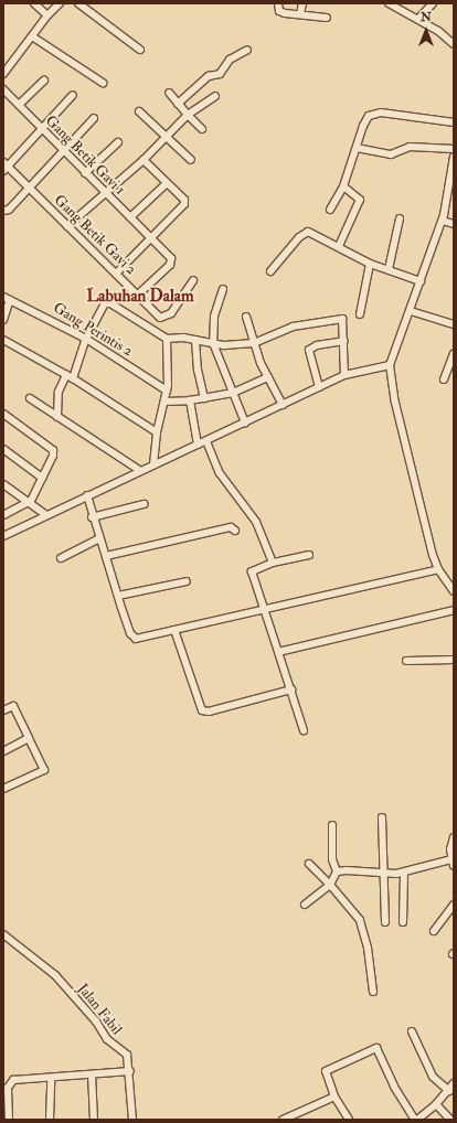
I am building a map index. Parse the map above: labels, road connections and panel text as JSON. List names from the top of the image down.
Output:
{
  "streets": {
    "street": [
      "Gang Betik Gavi 1",
      "Gang Betik Gavi 2",
      "Gang Perintis 2",
      "Jalan Fabil"
    ]
  },
  "crossings": [
    ["Gang Betik Gavi 1", "Gang Betik Gavi 2"]
  ],
  "districts": ["Labuhan Dalam"],
  "north": "top"
}
